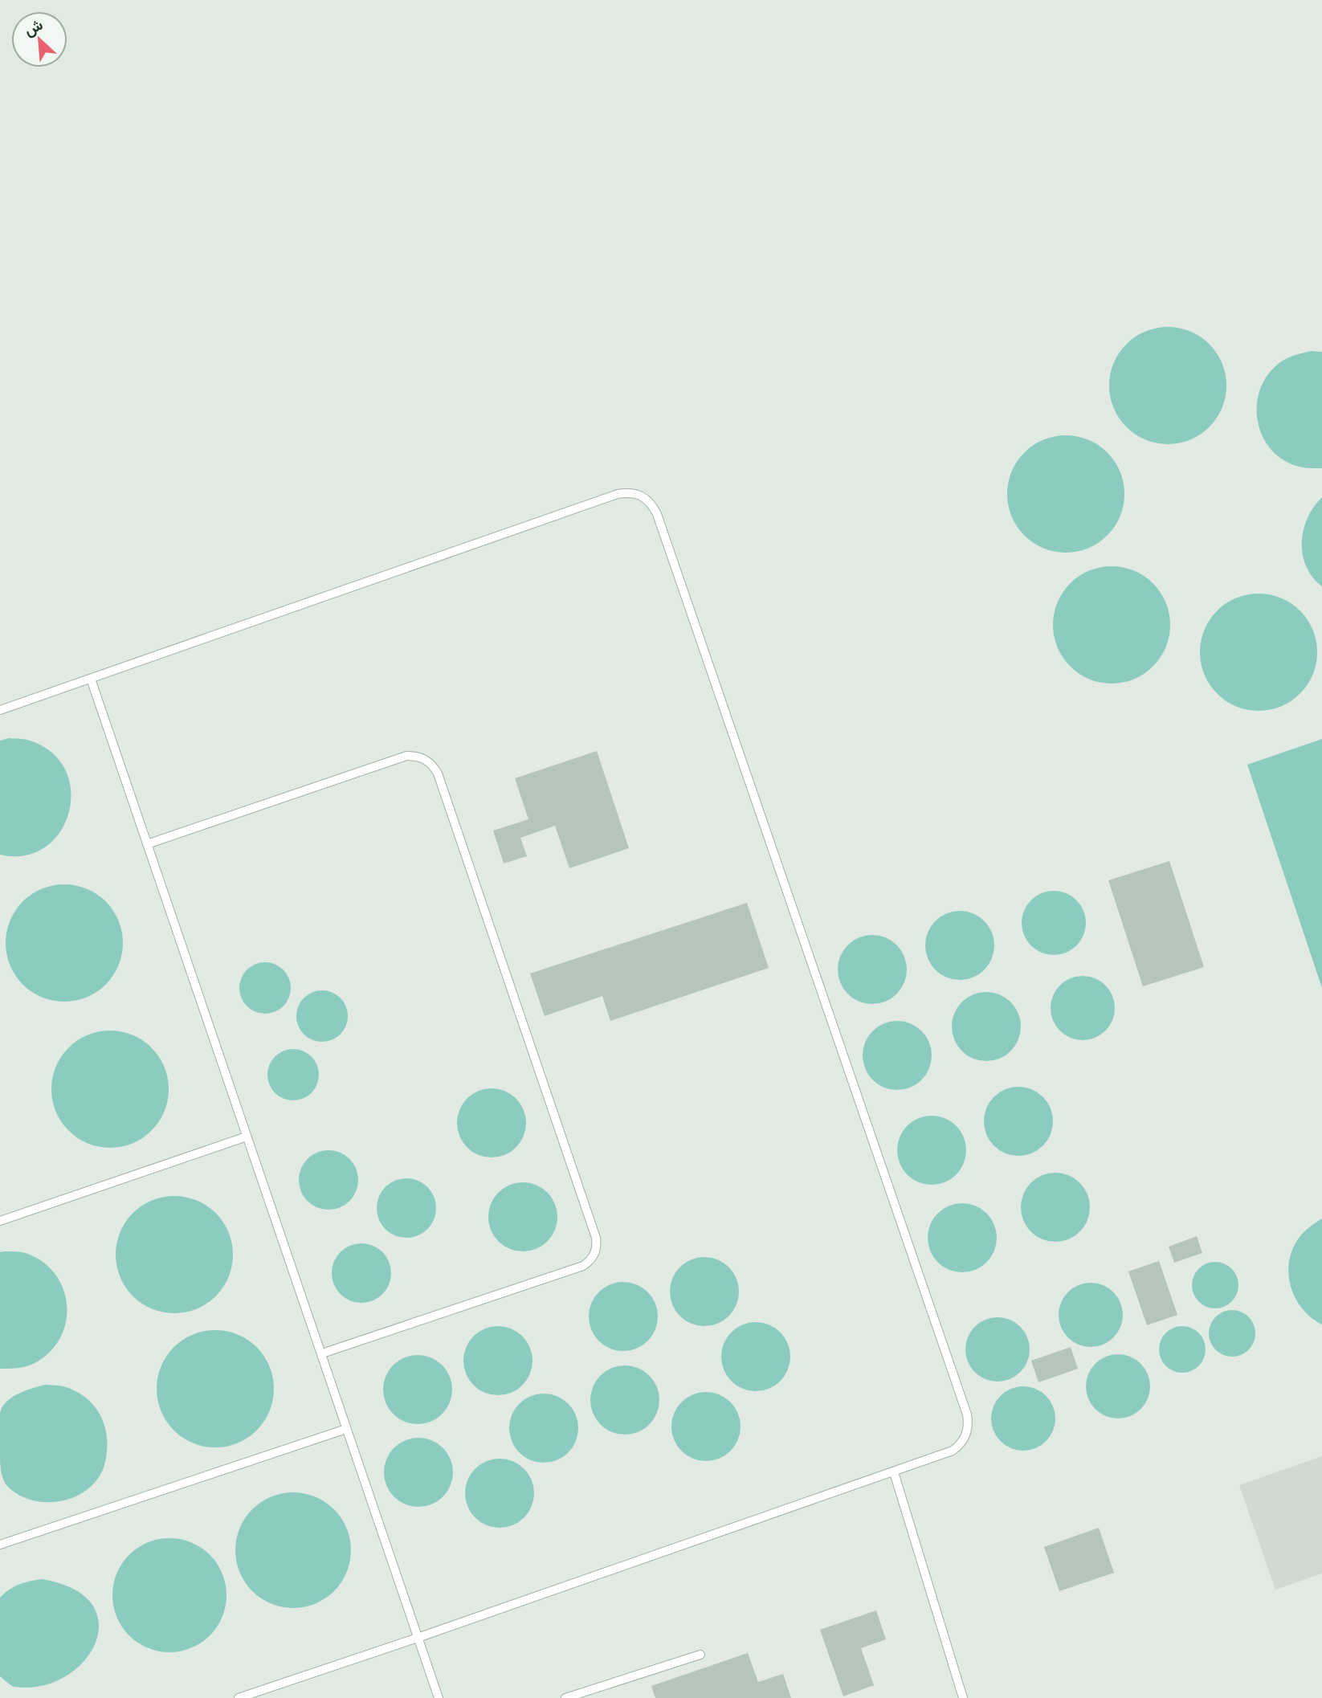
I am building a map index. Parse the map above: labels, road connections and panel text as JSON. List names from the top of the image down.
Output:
{
  "north": "top left"
}
